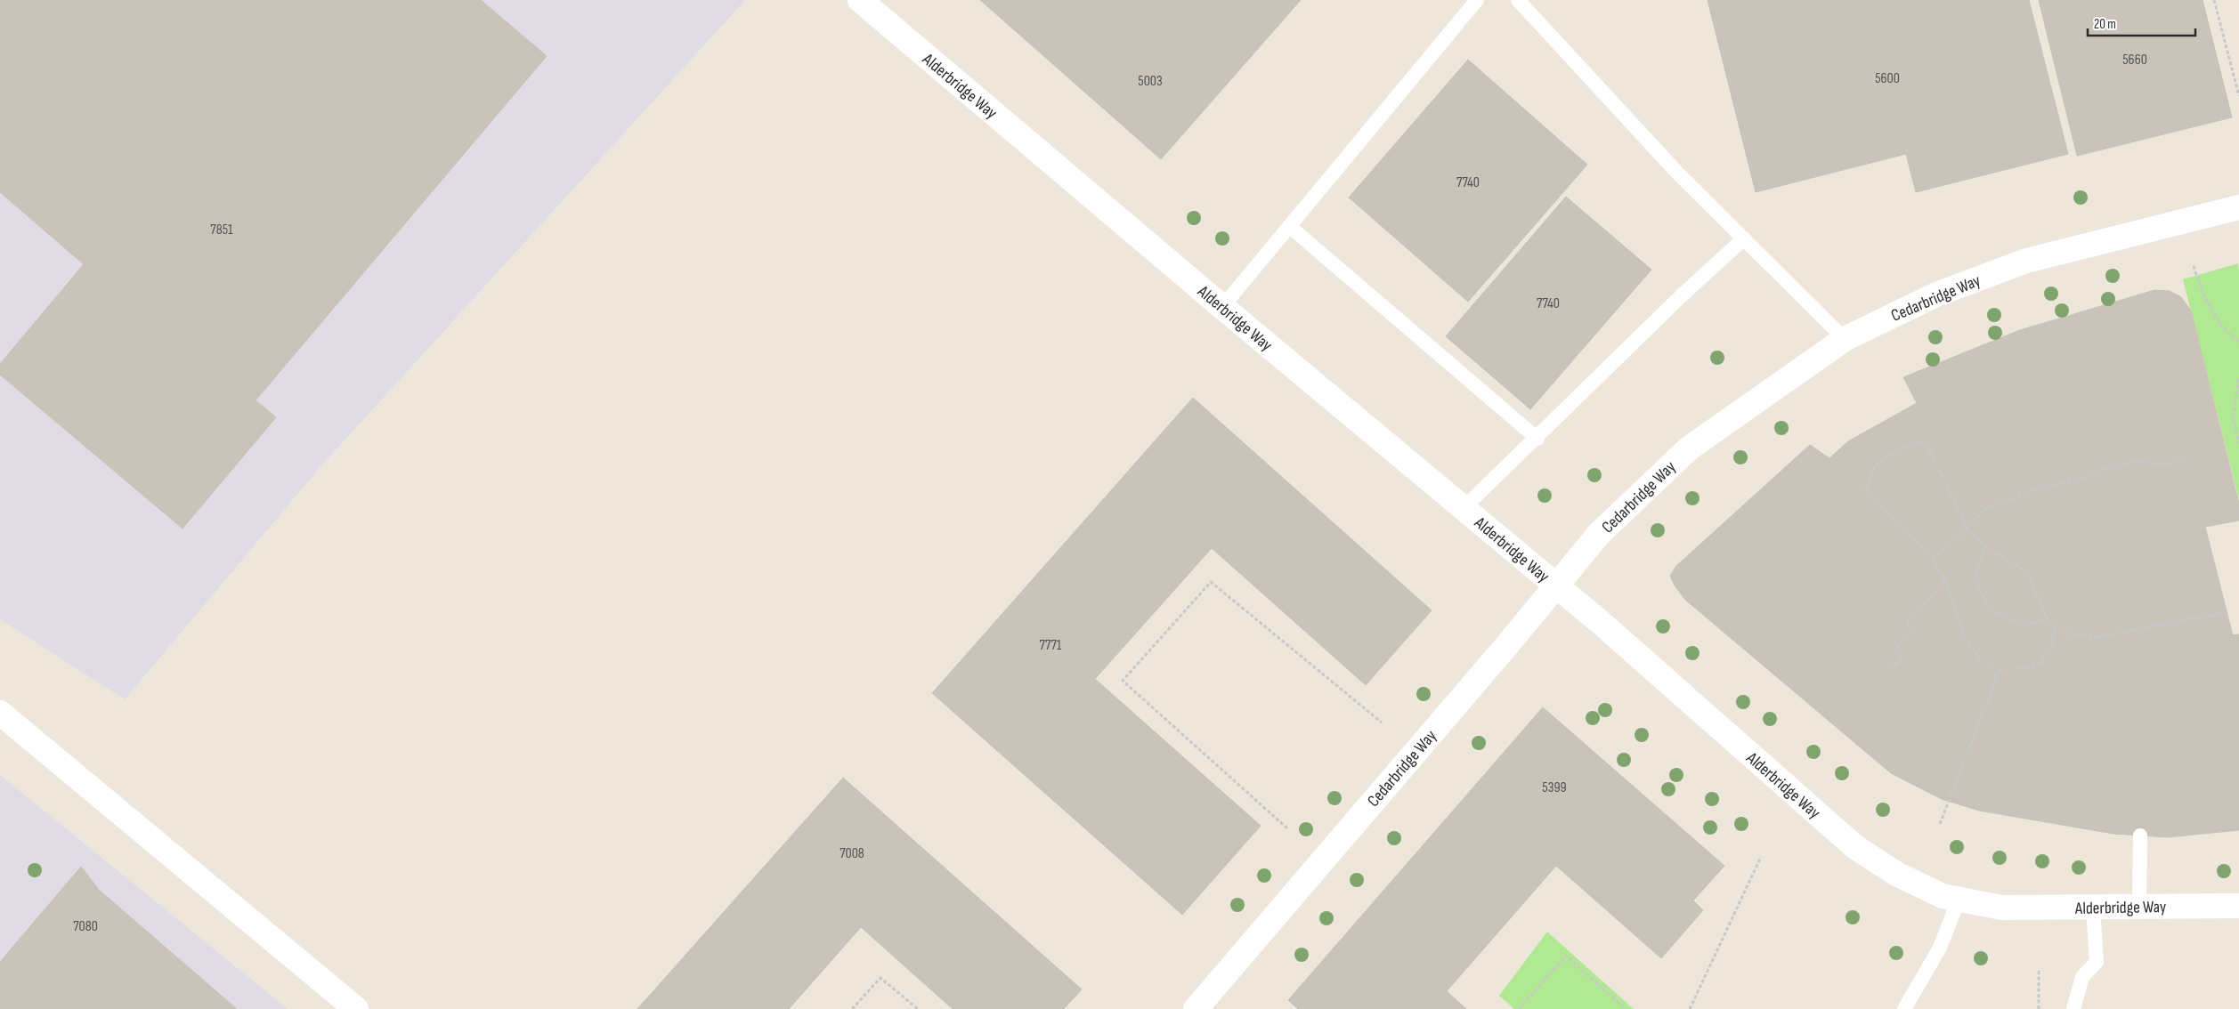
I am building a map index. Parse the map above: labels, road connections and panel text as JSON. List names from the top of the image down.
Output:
{
  "streets": {
    "street": ["Alderbridge Way", "Cedarbridge Way"]
  },
  "crossings": [
    ["Alderbridge Way", "Cedarbridge Way"]
  ],
  "house_numbers": [
    "5660",
    "5600",
    "5003",
    "7740",
    "7851",
    "7740",
    "7771",
    "5399",
    "7008",
    "7080"
  ],
  "scale_bar": "20 m"
}
